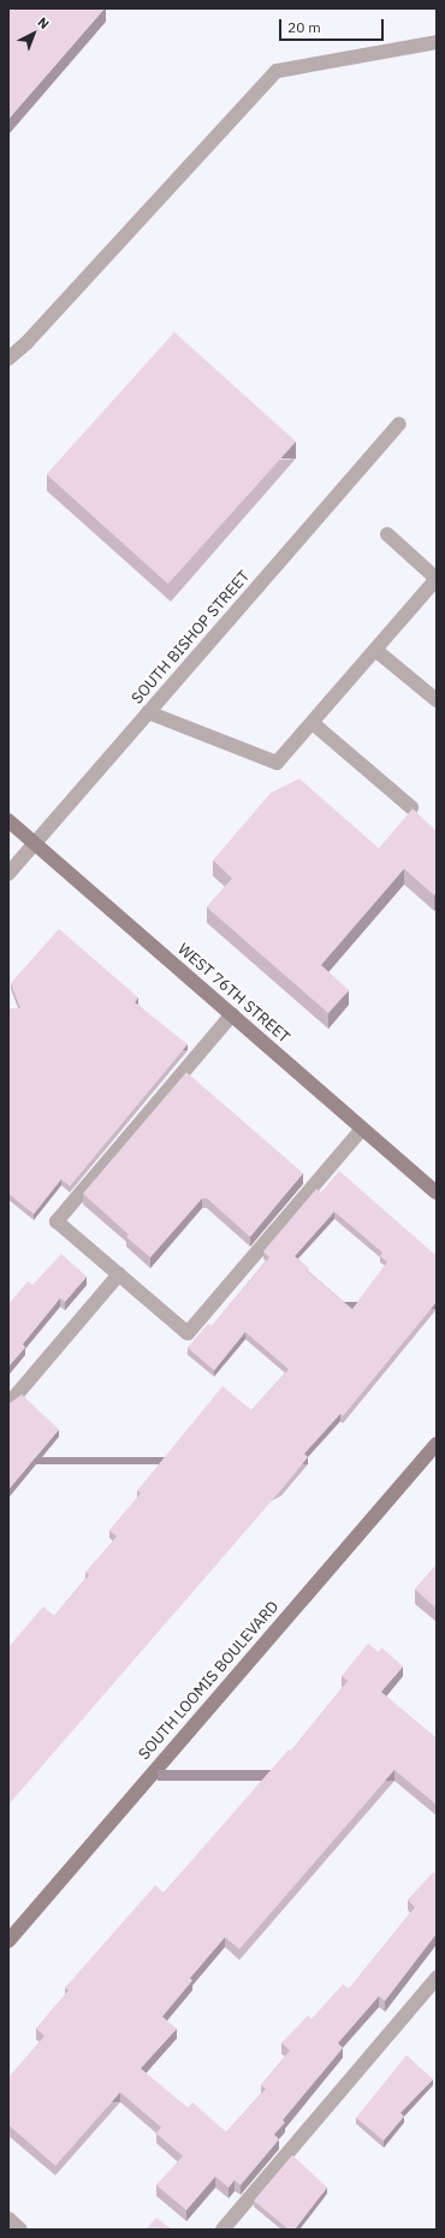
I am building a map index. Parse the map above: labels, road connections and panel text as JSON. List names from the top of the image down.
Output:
{
  "streets": {
    "street": ["SOUTH BISHOP STREET", "WEST 76TH STREET", "SOUTH LOOMIS BOULEVARD"]
  },
  "crossings": [
    ["SOUTH BISHOP STREET", "WEST 76TH STREET"]
  ],
  "scale_bar": "20 m",
  "north": "top right"
}
